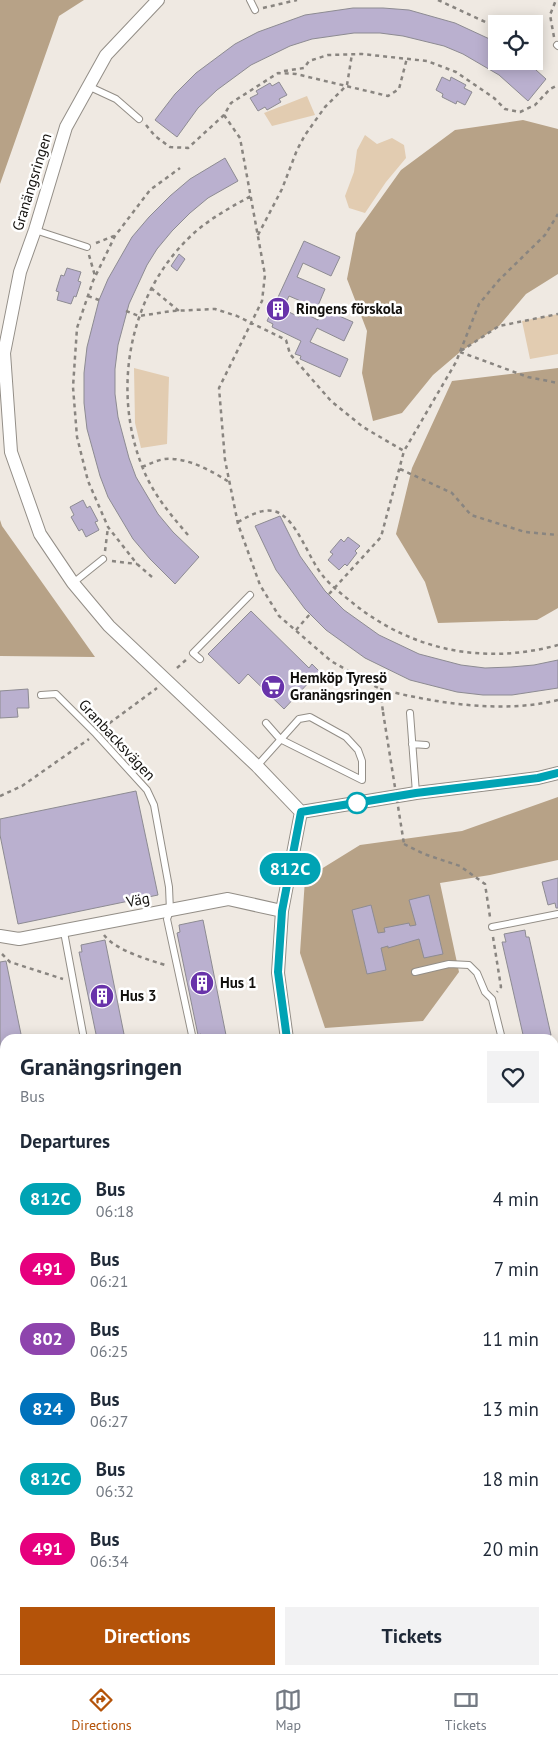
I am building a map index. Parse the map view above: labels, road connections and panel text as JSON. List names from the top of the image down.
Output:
{
  "streets": {
    "street": ["Granängsringen", "Väg"],
    "lane": ["Granbacksvägen"]
  },
  "crossings": [
    ["Granbacksvägen", "Väg"]
  ],
  "places": {
    "building": ["Ringens förskola", "Hus 1", "Hus 3"],
    "supermarket": ["Hemköp Tyresö Granängsringen"]
  },
  "lines": ["bus line 812C"],
  "page": {
    "on_map": "812C",
    "heading": [
      ["Granängsringen", "Bus"],
      "Departures"
    ],
    "list": [
      {
        "mark": "812C",
        "name": "Bus",
        "note": "06:18",
        "value": "4 min"
      },
      {
        "mark": "491",
        "name": "Bus",
        "note": "06:21",
        "value": "7 min"
      },
      {
        "mark": "802",
        "name": "Bus",
        "note": "06:25",
        "value": "11 min"
      },
      {
        "mark": "824",
        "name": "Bus",
        "note": "06:27",
        "value": "13 min"
      },
      {
        "mark": "812C",
        "name": "Bus",
        "note": "06:32",
        "value": "18 min"
      },
      {
        "mark": "491",
        "name": "Bus",
        "note": "06:34",
        "value": "20 min"
      }
    ],
    "buttons": ["Directions", "Tickets"],
    "tabs": ["Directions", "Map", "Tickets"]
  }
}
